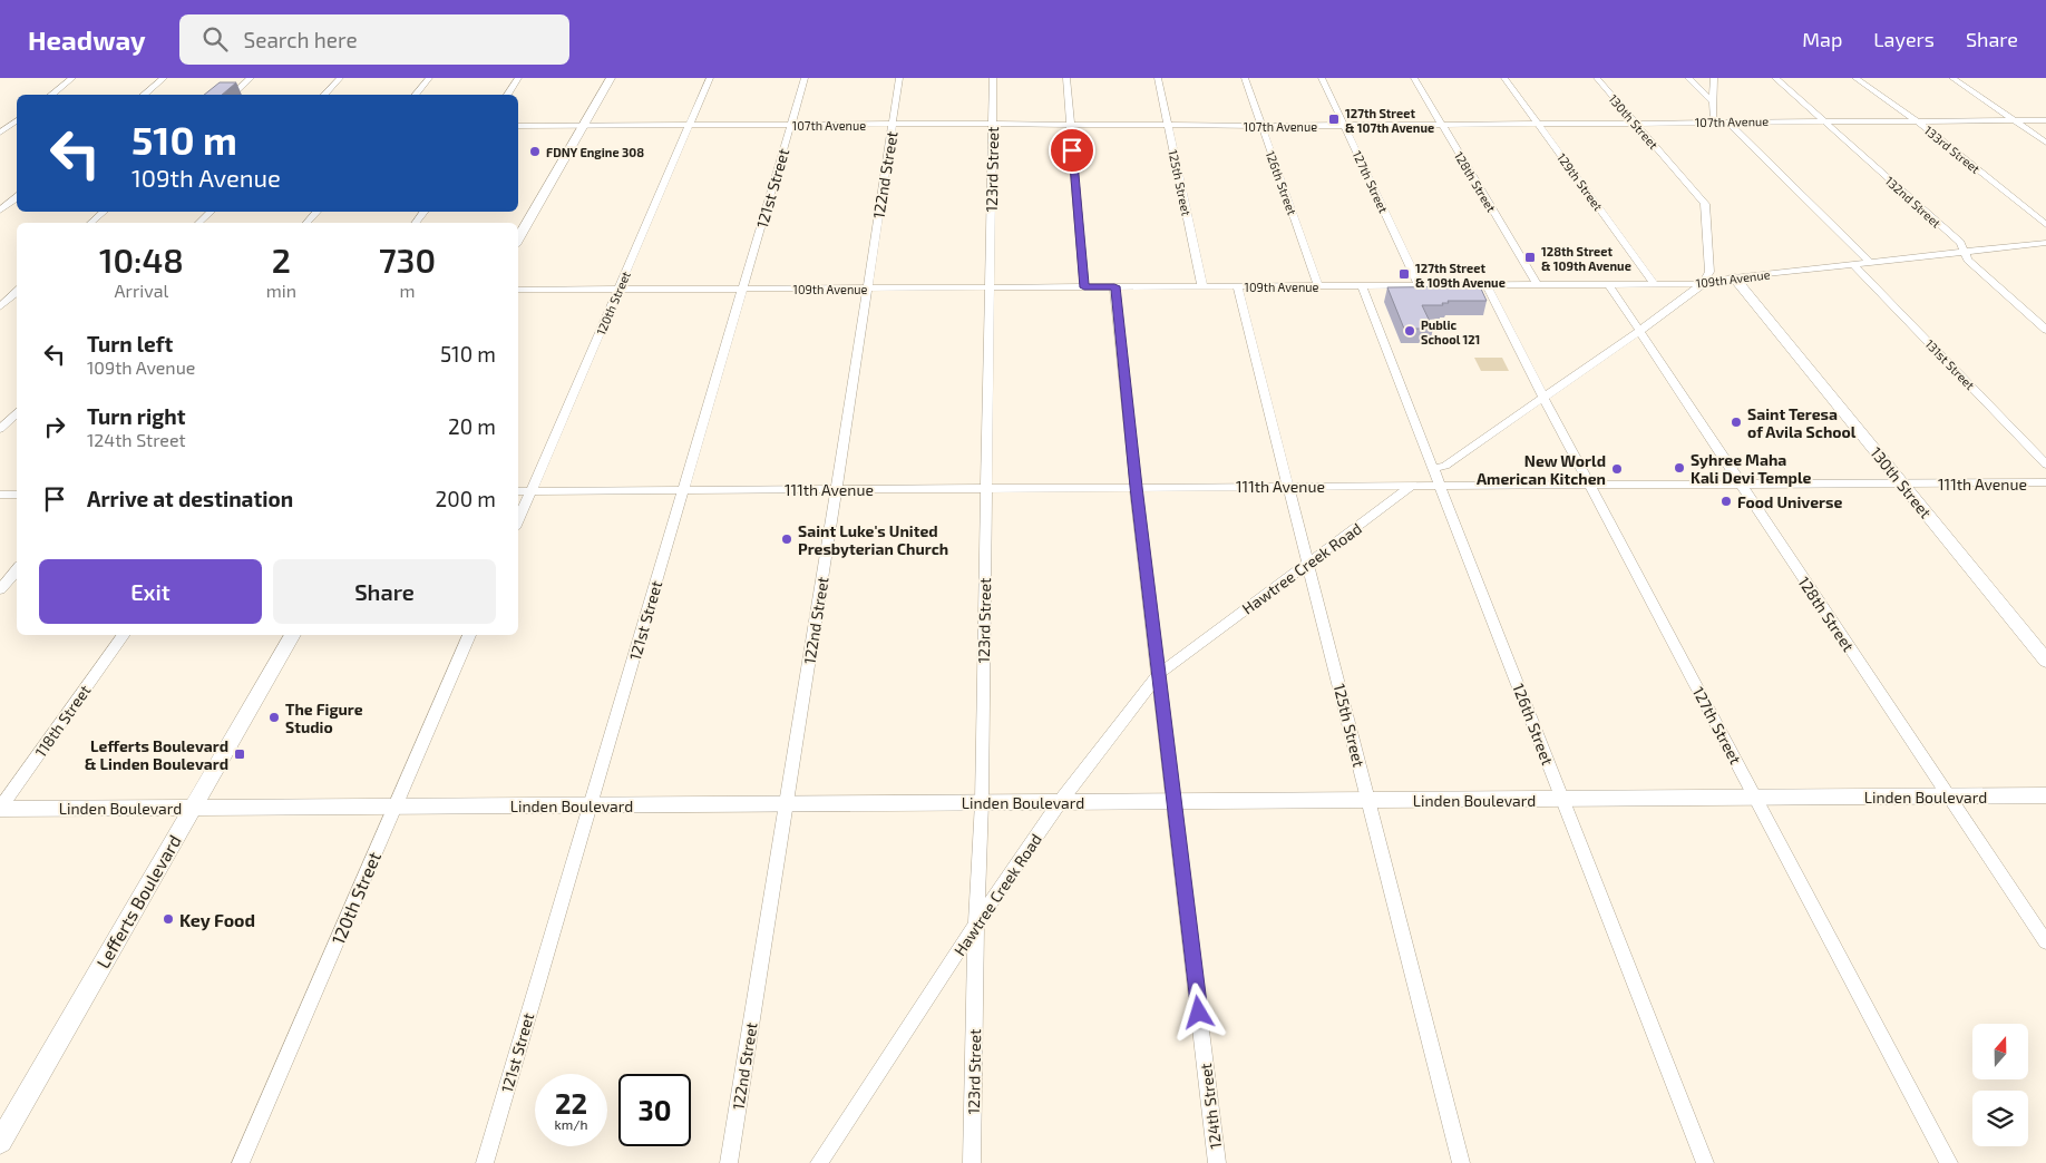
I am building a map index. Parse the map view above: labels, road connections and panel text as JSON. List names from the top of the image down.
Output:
{
  "streets": {
    "street": [
      "130th Street",
      "107th Avenue",
      "133rd Street",
      "123rd Street",
      "122nd Street",
      "127th Street",
      "128th Street",
      "129th Street",
      "125th Street",
      "126th Street",
      "121st Street",
      "132nd Street",
      "109th Avenue",
      "120th Street",
      "131st Street",
      "111th Avenue",
      "Hawtree Creek Road",
      "118th Street",
      "Linden Boulevard",
      "Lefferts Boulevard",
      "124th Street"
    ]
  },
  "crossings": [
    ["130th Street", "107th Avenue"],
    ["130th Street", "109th Avenue"],
    ["130th Street", "111th Avenue"],
    ["107th Avenue", "133rd Street"],
    ["107th Avenue", "123rd Street"],
    ["107th Avenue", "122nd Street"],
    ["107th Avenue", "127th Street"],
    ["107th Avenue", "128th Street"],
    ["107th Avenue", "129th Street"],
    ["107th Avenue", "125th Street"],
    ["107th Avenue", "126th Street"],
    ["107th Avenue", "121st Street"],
    ["107th Avenue", "132nd Street"],
    ["107th Avenue", "120th Street"],
    ["123rd Street", "109th Avenue"],
    ["123rd Street", "111th Avenue"],
    ["123rd Street", "Hawtree Creek Road"],
    ["123rd Street", "Linden Boulevard"],
    ["122nd Street", "109th Avenue"],
    ["122nd Street", "111th Avenue"],
    ["122nd Street", "Linden Boulevard"],
    ["127th Street", "109th Avenue"],
    ["127th Street", "111th Avenue"],
    ["127th Street", "Linden Boulevard"],
    ["128th Street", "109th Avenue"],
    ["128th Street", "111th Avenue"],
    ["128th Street", "Linden Boulevard"],
    ["129th Street", "109th Avenue"],
    ["125th Street", "109th Avenue"],
    ["125th Street", "111th Avenue"],
    ["125th Street", "Hawtree Creek Road"],
    ["125th Street", "Linden Boulevard"],
    ["126th Street", "109th Avenue"],
    ["126th Street", "111th Avenue"],
    ["126th Street", "Linden Boulevard"],
    ["121st Street", "109th Avenue"],
    ["121st Street", "111th Avenue"],
    ["121st Street", "Linden Boulevard"],
    ["132nd Street", "109th Avenue"],
    ["109th Avenue", "120th Street"],
    ["109th Avenue", "131st Street"],
    ["109th Avenue", "124th Street"],
    ["120th Street", "111th Avenue"],
    ["120th Street", "Linden Boulevard"],
    ["111th Avenue", "Hawtree Creek Road"],
    ["111th Avenue", "124th Street"],
    ["Hawtree Creek Road", "Linden Boulevard"],
    ["Hawtree Creek Road", "124th Street"],
    ["118th Street", "Linden Boulevard"],
    ["Linden Boulevard", "Lefferts Boulevard"],
    ["Linden Boulevard", "124th Street"]
  ],
  "places": {
    "transit": [
      "127th Street & 107th Avenue",
      "128th Street & 109th Avenue",
      "127th Street & 109th Avenue",
      "Lefferts Boulevard & Linden Boulevard"
    ],
    "other": [
      "FDNY Engine 308",
      "Public School 121",
      "Saint Teresa of Avila School",
      "Syhree Maha Kali Devi Temple",
      "New World American Kitchen",
      "Food Universe",
      "Saint Luke's United Presbyterian Church",
      "The Figure Studio",
      "Key Food"
    ]
  },
  "north": "top",
  "page": {
    "header": "Headway",
    "search": "Search here",
    "nav": ["Map", "Layers", "Share"],
    "turn": ["510 m", "109th Avenue"],
    "eta": [
      "10:48",
      "Arrival",
      "2",
      "min",
      "730",
      "m"
    ],
    "list": [
      {
        "name": "Turn left",
        "note": "109th Avenue",
        "value": "510 m"
      },
      {
        "name": "Turn right",
        "note": "124th Street",
        "value": "20 m"
      },
      {
        "name": "Arrive at destination",
        "value": "200 m"
      }
    ],
    "buttons": ["Exit", "Share"],
    "speed": "22 km/h",
    "limit": "30"
  }
}
